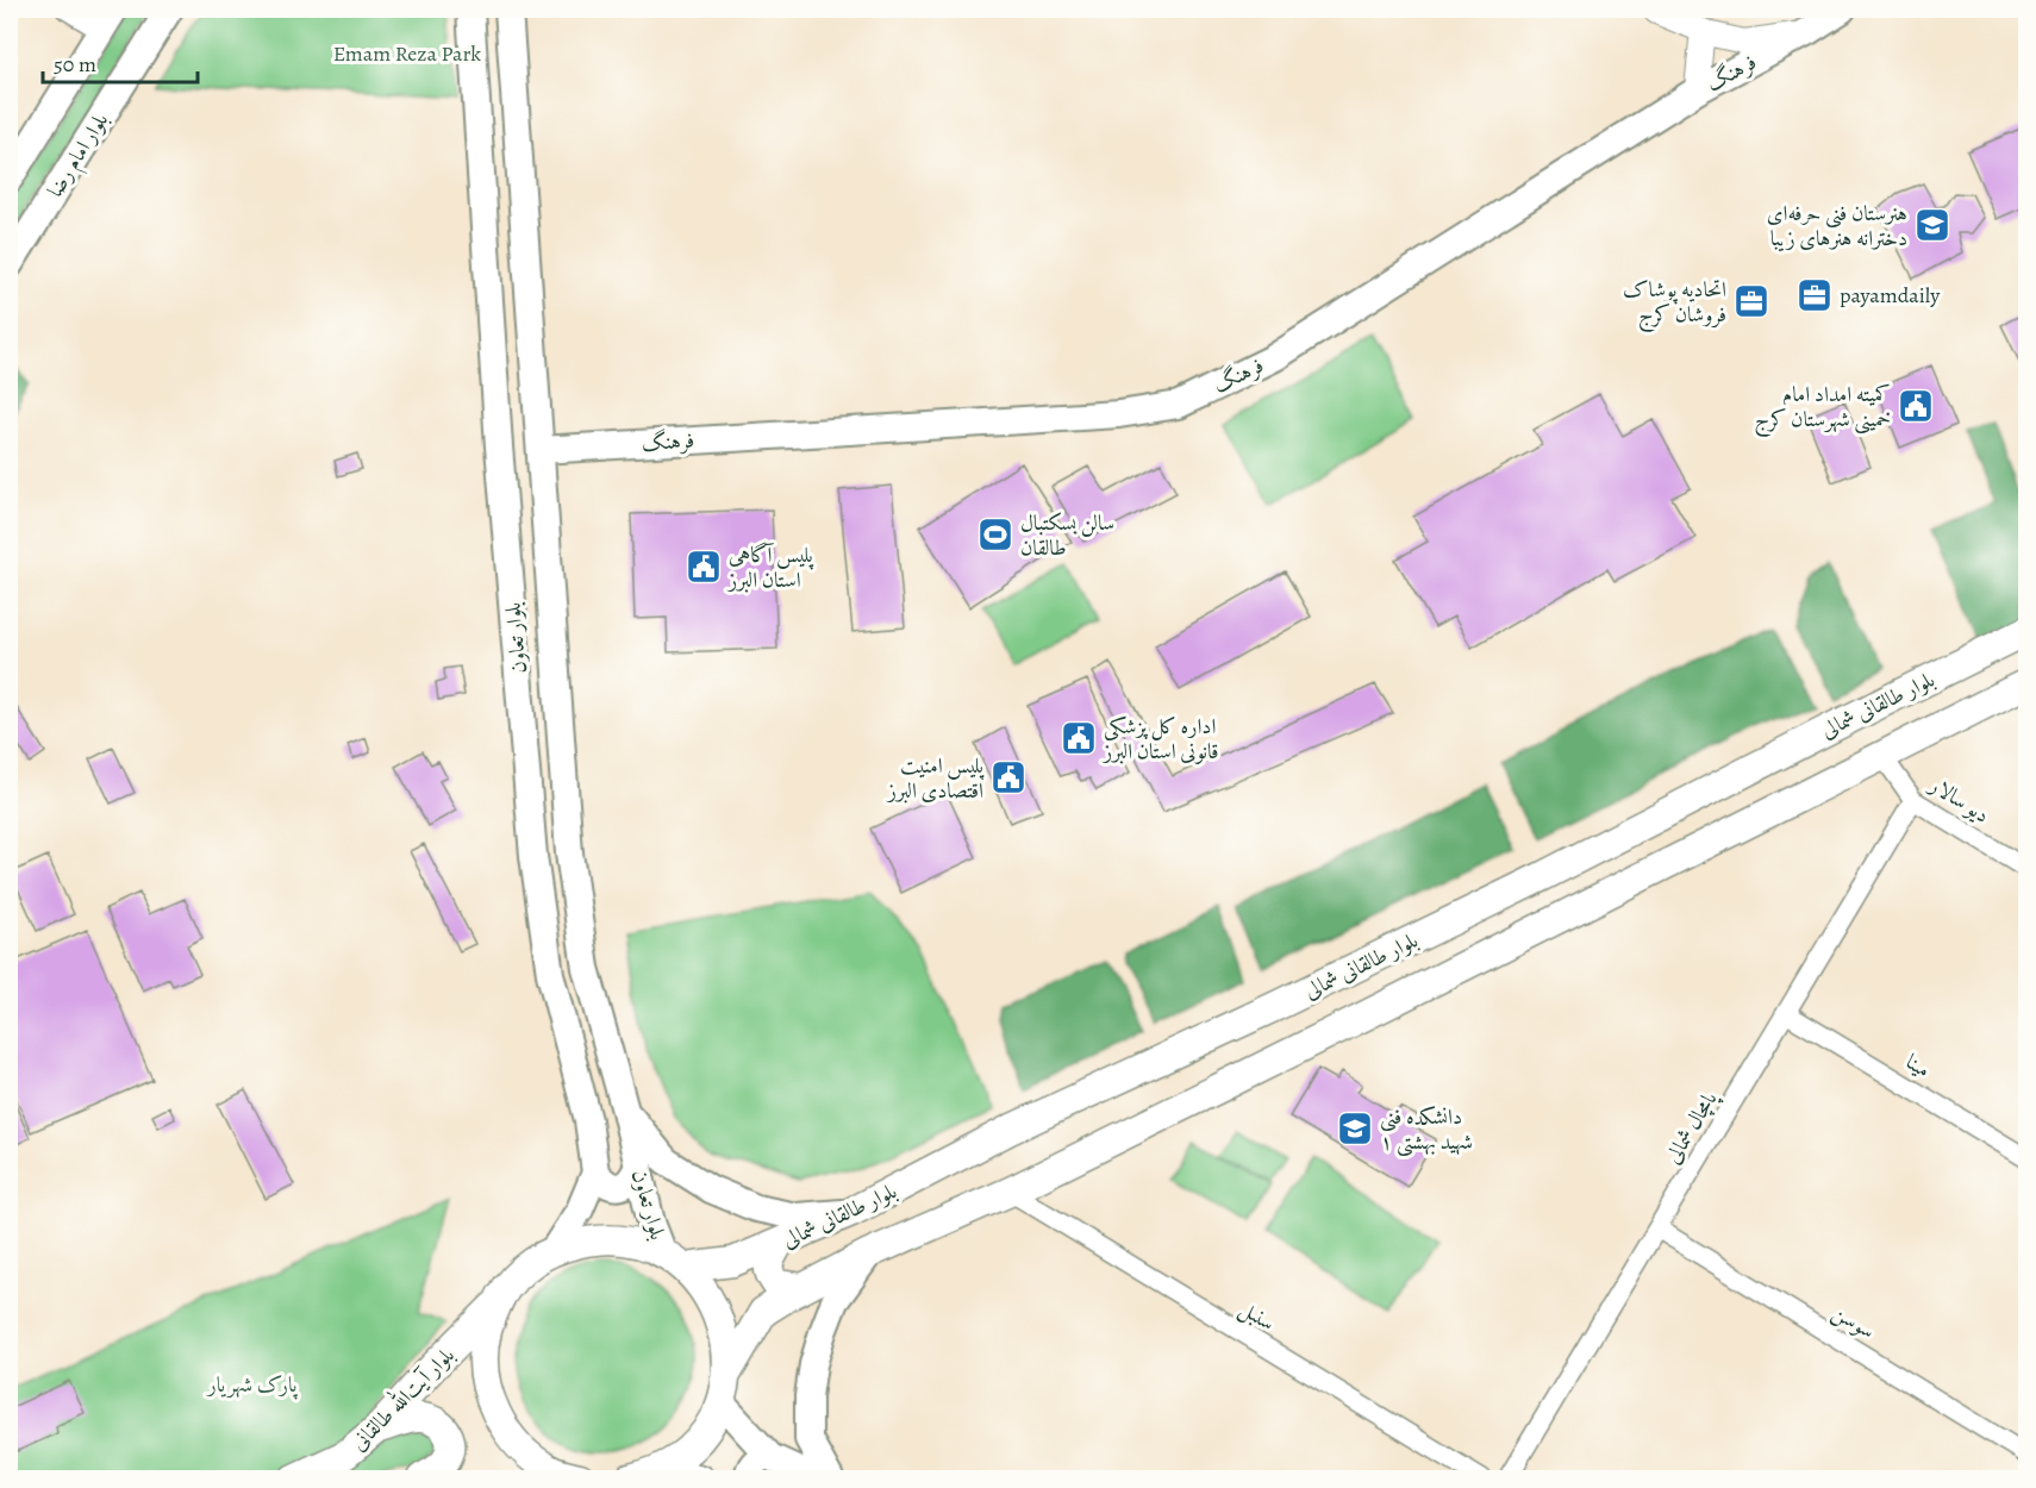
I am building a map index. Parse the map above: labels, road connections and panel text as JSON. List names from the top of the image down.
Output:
{
  "streets": {
    "main road": [
      "فرهنگ",
      "بلوار امام رضا",
      "بلوار تعاون",
      "بلوار طالقانی شمالی",
      "بلوار آیت‌الله طالقانی"
    ],
    "street": [
      "دیو سالار",
      "مینا",
      "پامچال شمالی",
      "سنبل",
      "سوسن"
    ]
  },
  "crossings": [
    ["فرهنگ", "بلوار تعاون"],
    ["بلوار تعاون", "بلوار طالقانی شمالی"],
    ["دیو سالار", "پامچال شمالی"],
    ["مینا", "پامچال شمالی"],
    ["پامچال شمالی", "سوسن"]
  ],
  "parks": ["Emam Reza Park", "پارک شهریار"],
  "places": {
    "school or university": ["هنرستان فنی حرفه‌ای دخترانه هنرهای زیبا", "دانشکده فنی شهید بهشتی ۱"],
    "office": ["payamdaily", "اتحادیه پوشاک فروشان کرج"],
    "public building": [
      "کمیته امداد امام خمینی شهرستان کرج",
      "پلیس آگاهی استان البرز",
      "اداره کل پزشکی قانونی استان البرز",
      "پلیس امنیت اقتصادی البرز"
    ],
    "sports": ["سالن بسکتبال طالقان"]
  },
  "scale_bar": "50 m"
}
